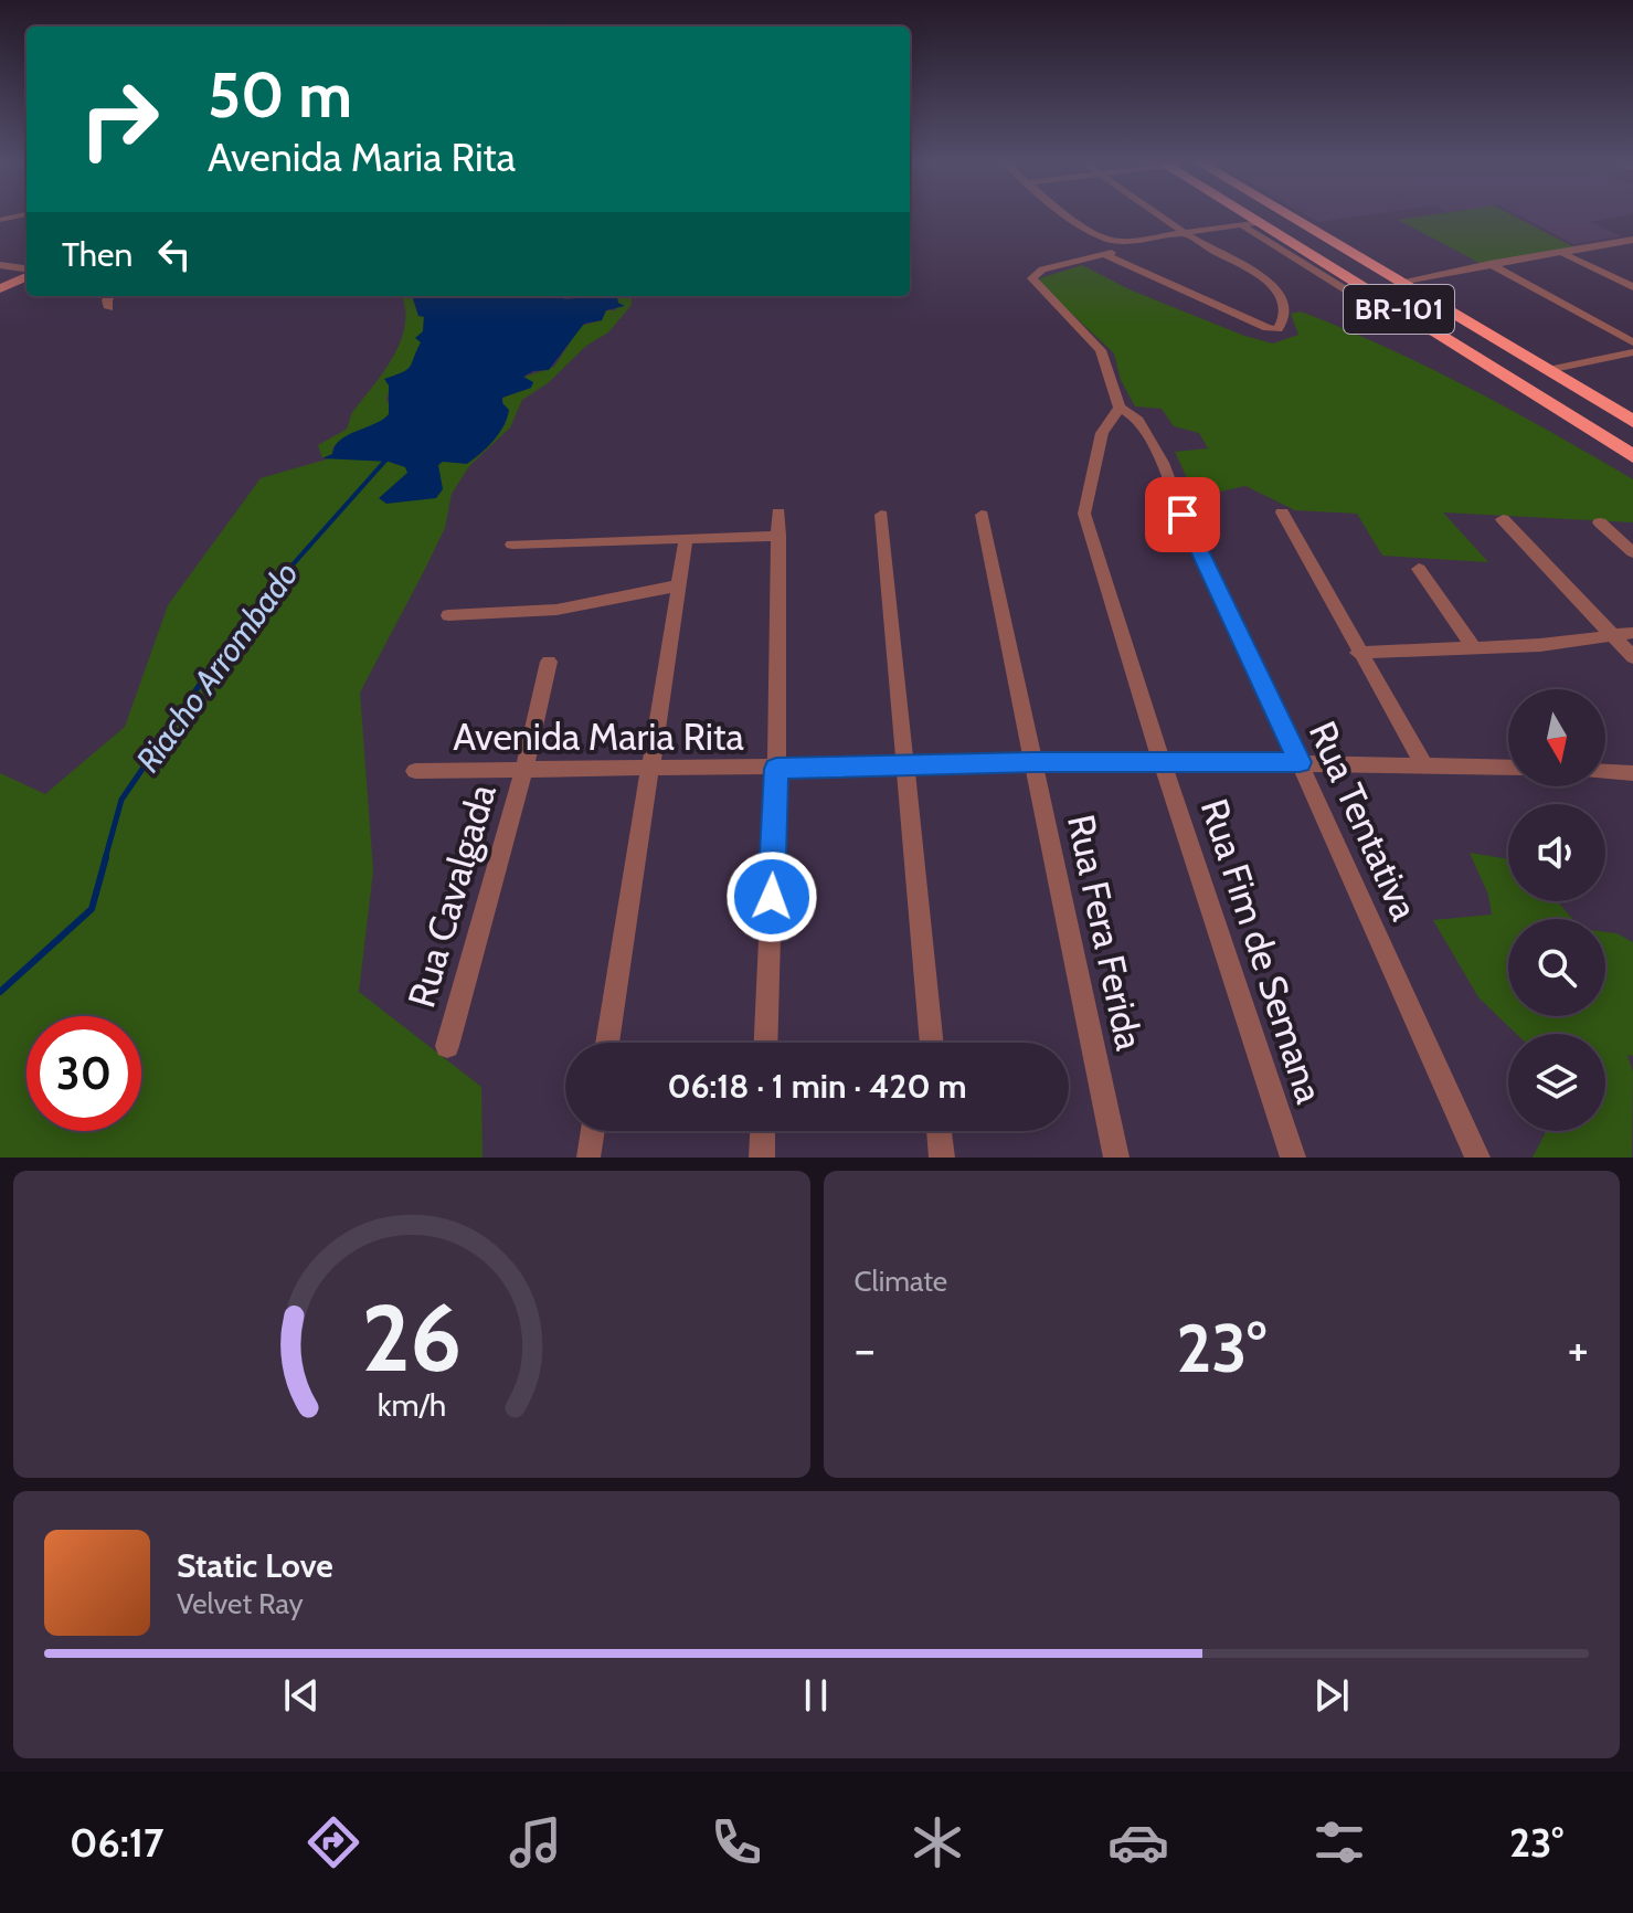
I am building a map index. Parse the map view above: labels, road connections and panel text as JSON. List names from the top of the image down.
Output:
{
  "streets": {
    "highway": ["BR-101"],
    "street": [
      "Avenida Maria Rita",
      "Rua Tentativa",
      "Rua Cavalgada",
      "Rua Fera Ferida",
      "Rua Fim de Semana"
    ]
  },
  "crossings": [
    ["Avenida Maria Rita", "Rua Tentativa"],
    ["Avenida Maria Rita", "Rua Cavalgada"],
    ["Avenida Maria Rita", "Rua Fera Ferida"],
    ["Avenida Maria Rita", "Rua Fim de Semana"],
    ["Rua Tentativa", "Rua Fim de Semana"]
  ],
  "water": ["Riacho Arrombado"],
  "north": "bottom",
  "page": {
    "turn": ["50 m", "Avenida Maria Rita"],
    "then": "Then",
    "limit": "30",
    "trip": "06:18 · 1 min · 420 m",
    "tile": "Climate",
    "heat": ["−", "23°", "+"],
    "song": ["Static Love", "Velvet Ray"],
    "tabs": ["06:17", "23°"],
    "gauge": ["26", "km/h"]
  }
}
